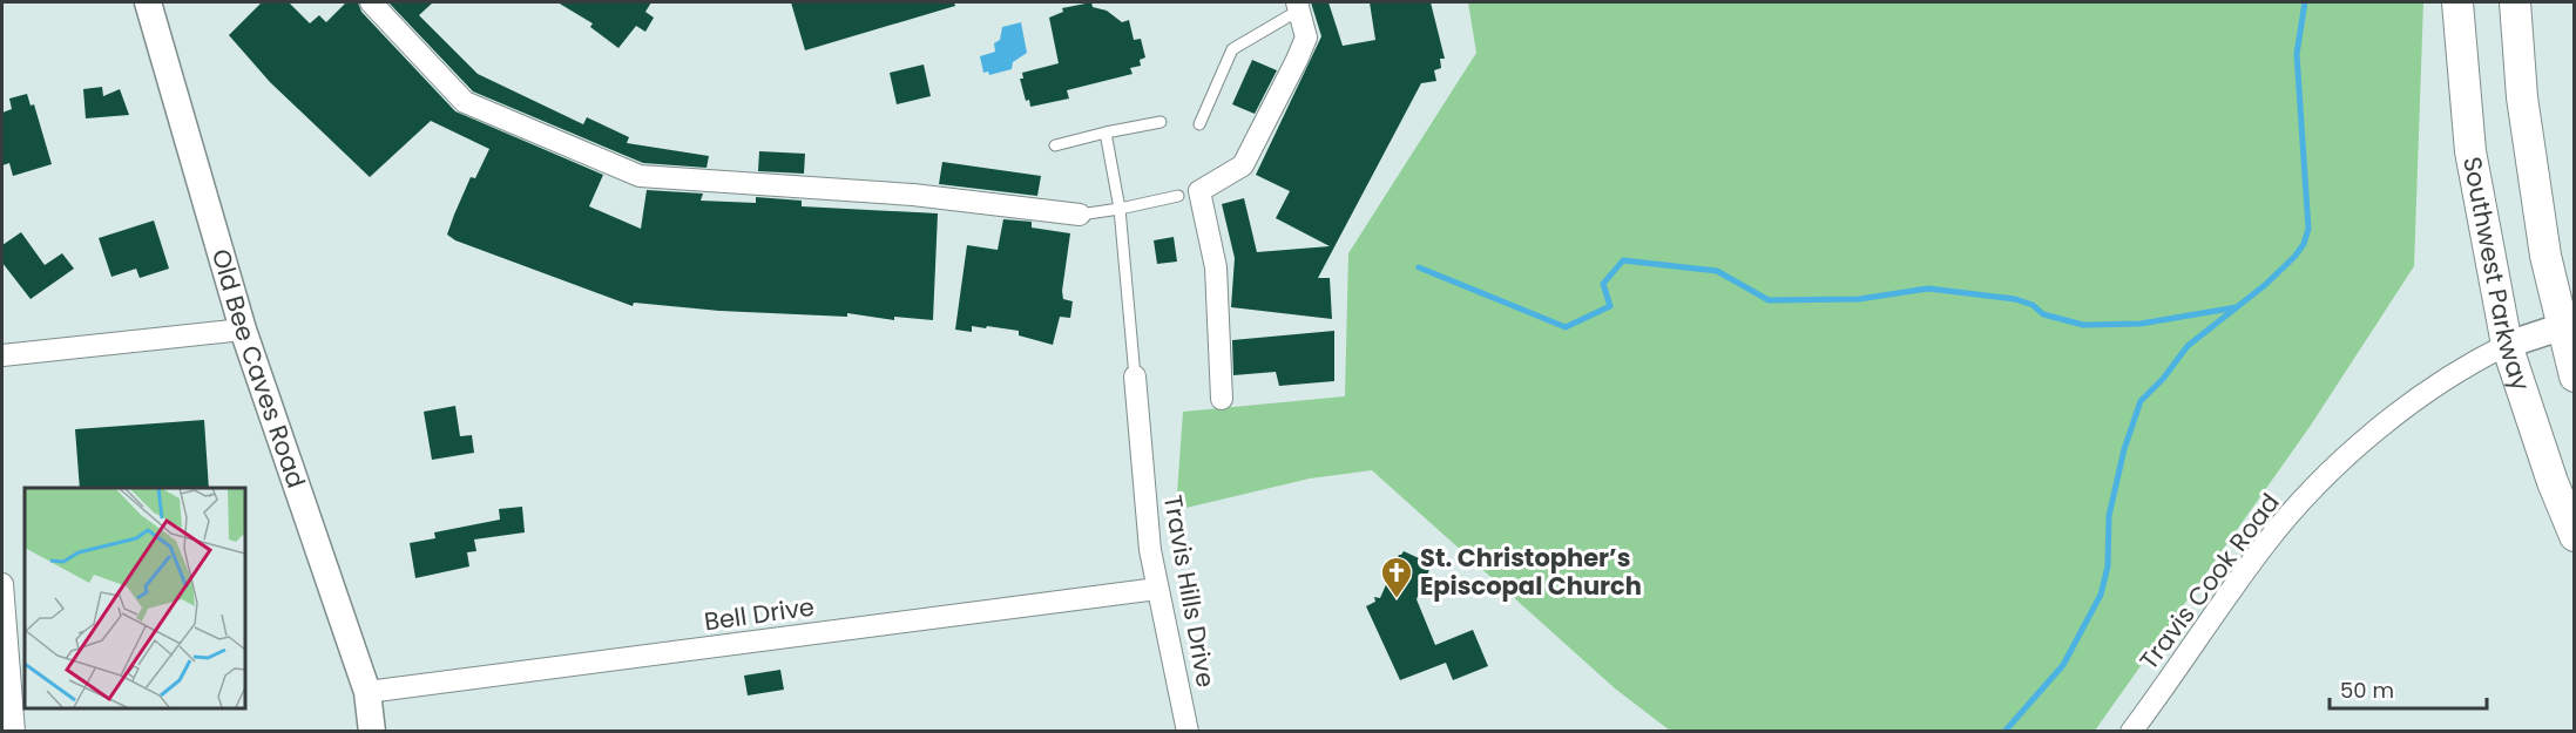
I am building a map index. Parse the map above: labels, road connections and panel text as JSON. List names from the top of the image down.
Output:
{
  "streets": {
    "main road": ["Southwest Parkway"],
    "street": [
      "Old Bee Caves Road",
      "Travis Cook Road",
      "Travis Hills Drive",
      "Bell Drive"
    ]
  },
  "crossings": [
    ["Southwest Parkway", "Travis Cook Road"],
    ["Old Bee Caves Road", "Bell Drive"],
    ["Travis Hills Drive", "Bell Drive"]
  ],
  "places": {
    "church": ["St. Christopher’s Episcopal Church"]
  },
  "scale_bar": "50 m"
}
